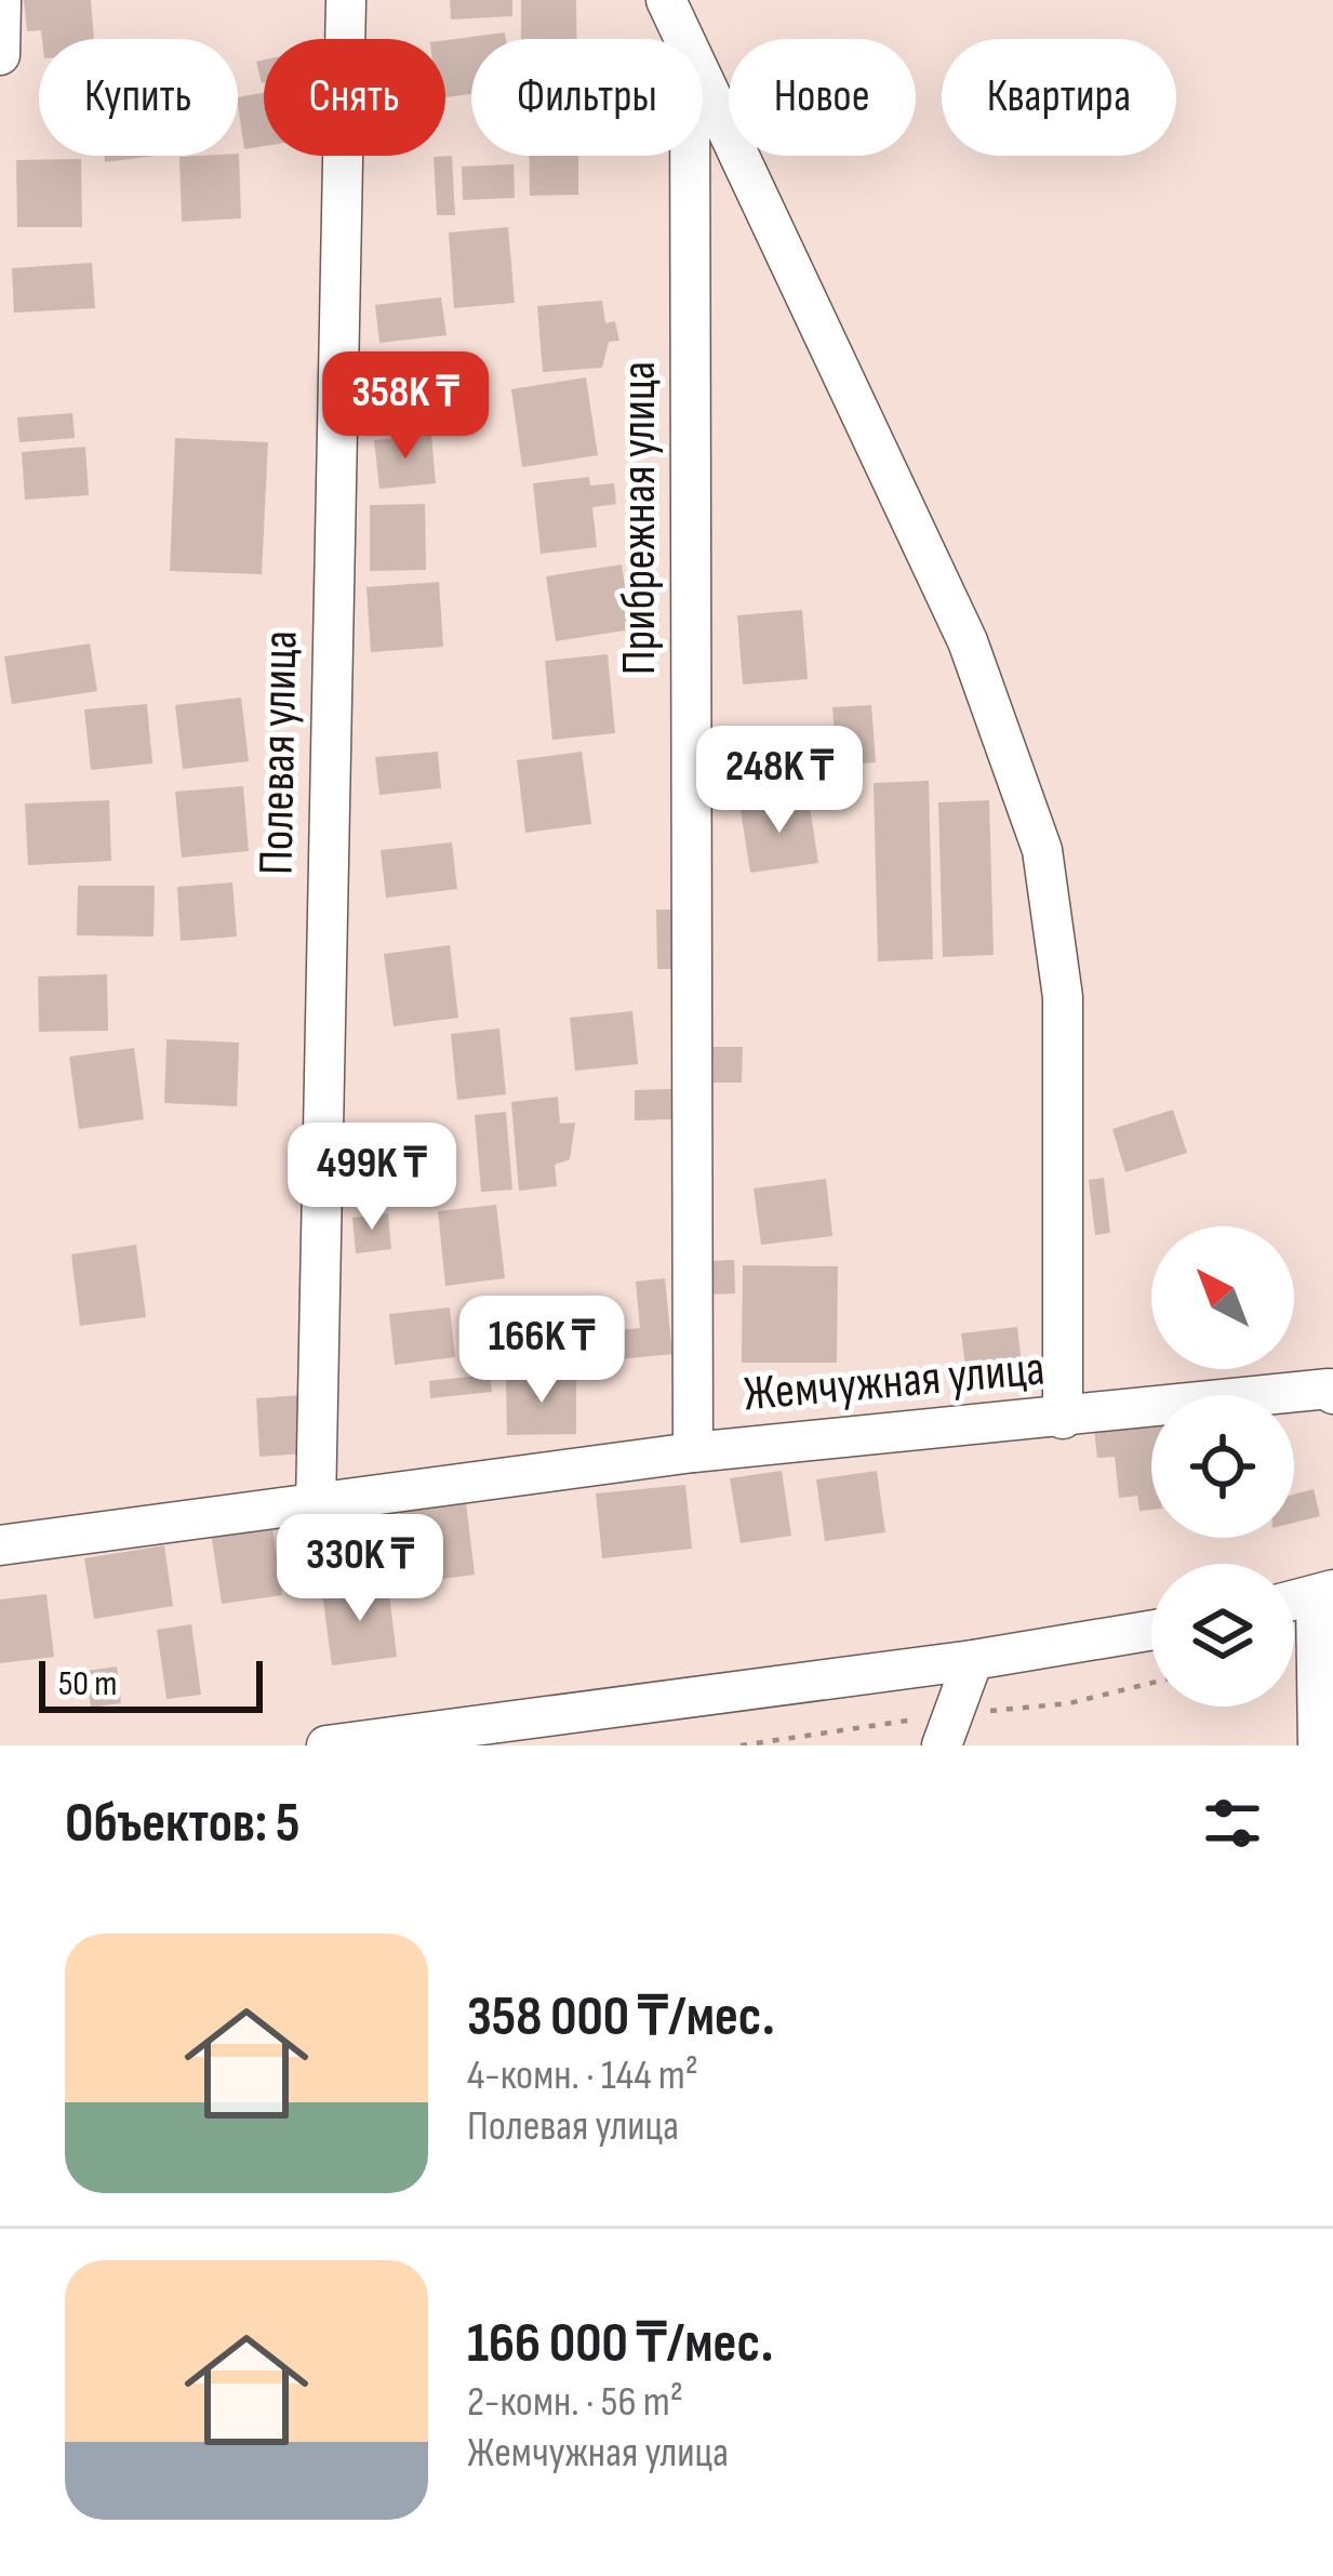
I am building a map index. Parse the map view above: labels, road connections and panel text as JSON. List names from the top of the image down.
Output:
{
  "streets": {
    "street": ["Прибрежная улица", "Полевая улица", "Жемчужная улица"]
  },
  "crossings": [
    ["Прибрежная улица", "Жемчужная улица"],
    ["Полевая улица", "Жемчужная улица"]
  ],
  "scale_bar": "50 m",
  "north": "top left",
  "page": {
    "chip": [
      "Купить",
      "Снять",
      "Фильтры",
      "Новое",
      "Квартира"
    ],
    "price": [
      "358K ₸",
      "248K ₸",
      "499K ₸",
      "166K ₸",
      "330K ₸"
    ],
    "scale": "50 m",
    "heading": "Объектов: 5",
    "list": [
      {
        "name": "358 000 ₸/мес.",
        "note": "4-комн. · 144 m² · Полевая улица"
      },
      {
        "name": "166 000 ₸/мес.",
        "note": "2-комн. · 56 m² · Жемчужная улица"
      }
    ]
  }
}
